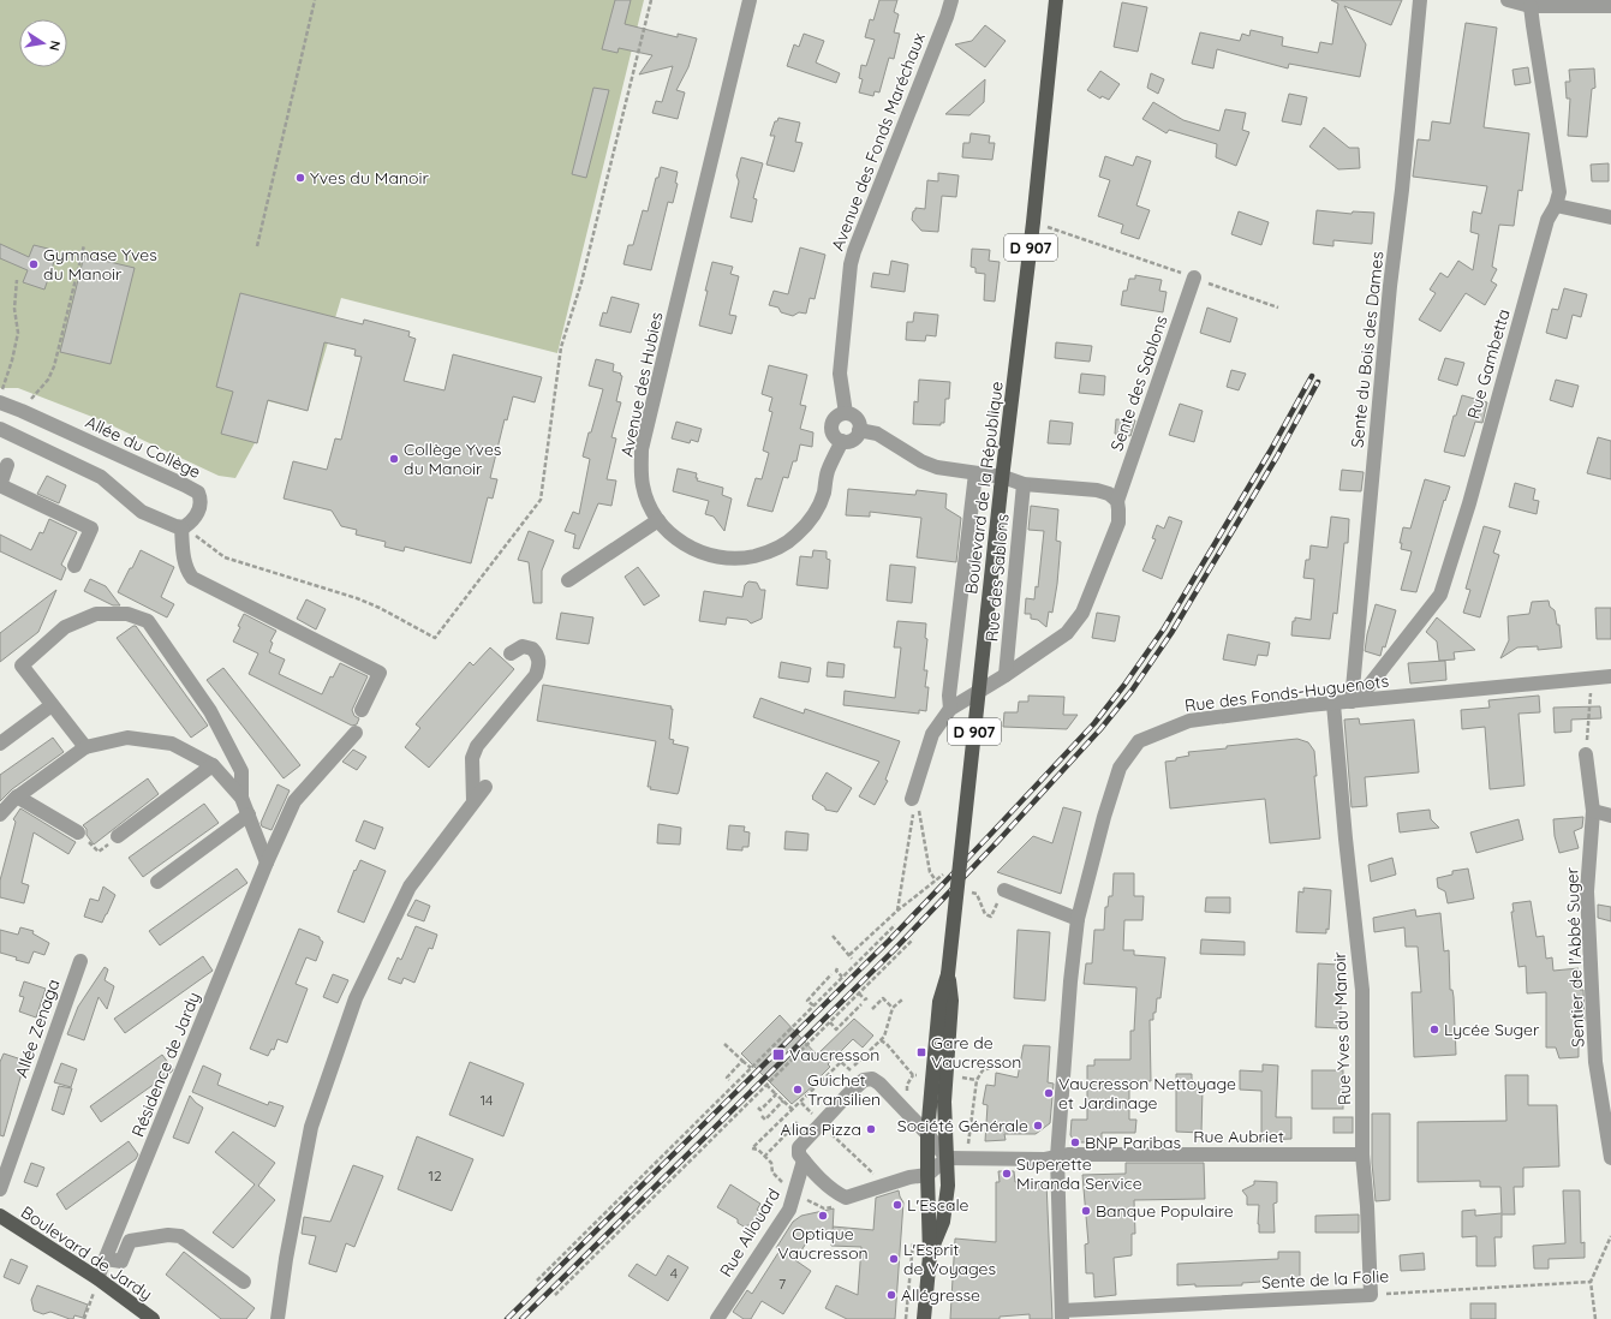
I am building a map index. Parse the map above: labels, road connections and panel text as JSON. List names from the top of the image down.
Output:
{
  "streets": {
    "main road": ["D 907", "Boulevard de la République", "Boulevard de Jardy"],
    "street": [
      "Avenue des Fonds Maréchaux",
      "Sente du Bois des Dames",
      "Rue Gambetta",
      "Sente des Sablons",
      "Avenue des Hubies",
      "Allée du Collège",
      "Rue des Sablons",
      "Rue des Fonds-Huguenots",
      "Sentier de l'Abbé Suger",
      "Allée Zenaga",
      "Rue Yves du Manoir",
      "Résidence de Jardy",
      "Rue Aubriet",
      "Rue Allouard",
      "Sente de la Folie"
    ]
  },
  "crossings": [
    ["Avenue des Fonds Maréchaux", "Avenue des Hubies"],
    ["Sente du Bois des Dames", "Rue Gambetta"],
    ["Sente du Bois des Dames", "Rue des Fonds-Huguenots"],
    ["Rue Gambetta", "Rue des Fonds-Huguenots"],
    ["Boulevard de la République", "Rue Aubriet"],
    ["Rue des Fonds-Huguenots", "Rue Yves du Manoir"],
    ["Rue des Fonds-Huguenots", "Rue Aubriet"],
    ["Rue des Fonds-Huguenots", "Sente de la Folie"],
    ["Rue Yves du Manoir", "Rue Aubriet"],
    ["Rue Yves du Manoir", "Sente de la Folie"],
    ["Résidence de Jardy", "Boulevard de Jardy"]
  ],
  "places": {
    "other": [
      "Yves du Manoir",
      "Gymnase Yves du Manoir",
      "Collège Yves du Manoir",
      "Lycée Suger",
      "Guichet Transilien",
      "Vaucresson Nettoyage et Jardinage",
      "Société Générale",
      "Alias Pizza",
      "BNP Paribas",
      "Superette Miranda Service",
      "L'Escale",
      "Banque Populaire",
      "Optique Vaucresson",
      "L'Esprit de Voyages",
      "Allégresse"
    ],
    "transit": ["Gare de Vaucresson", "Vaucresson"]
  },
  "house_numbers": [
    "14",
    "12",
    "4",
    "7"
  ],
  "north": "right"
}
